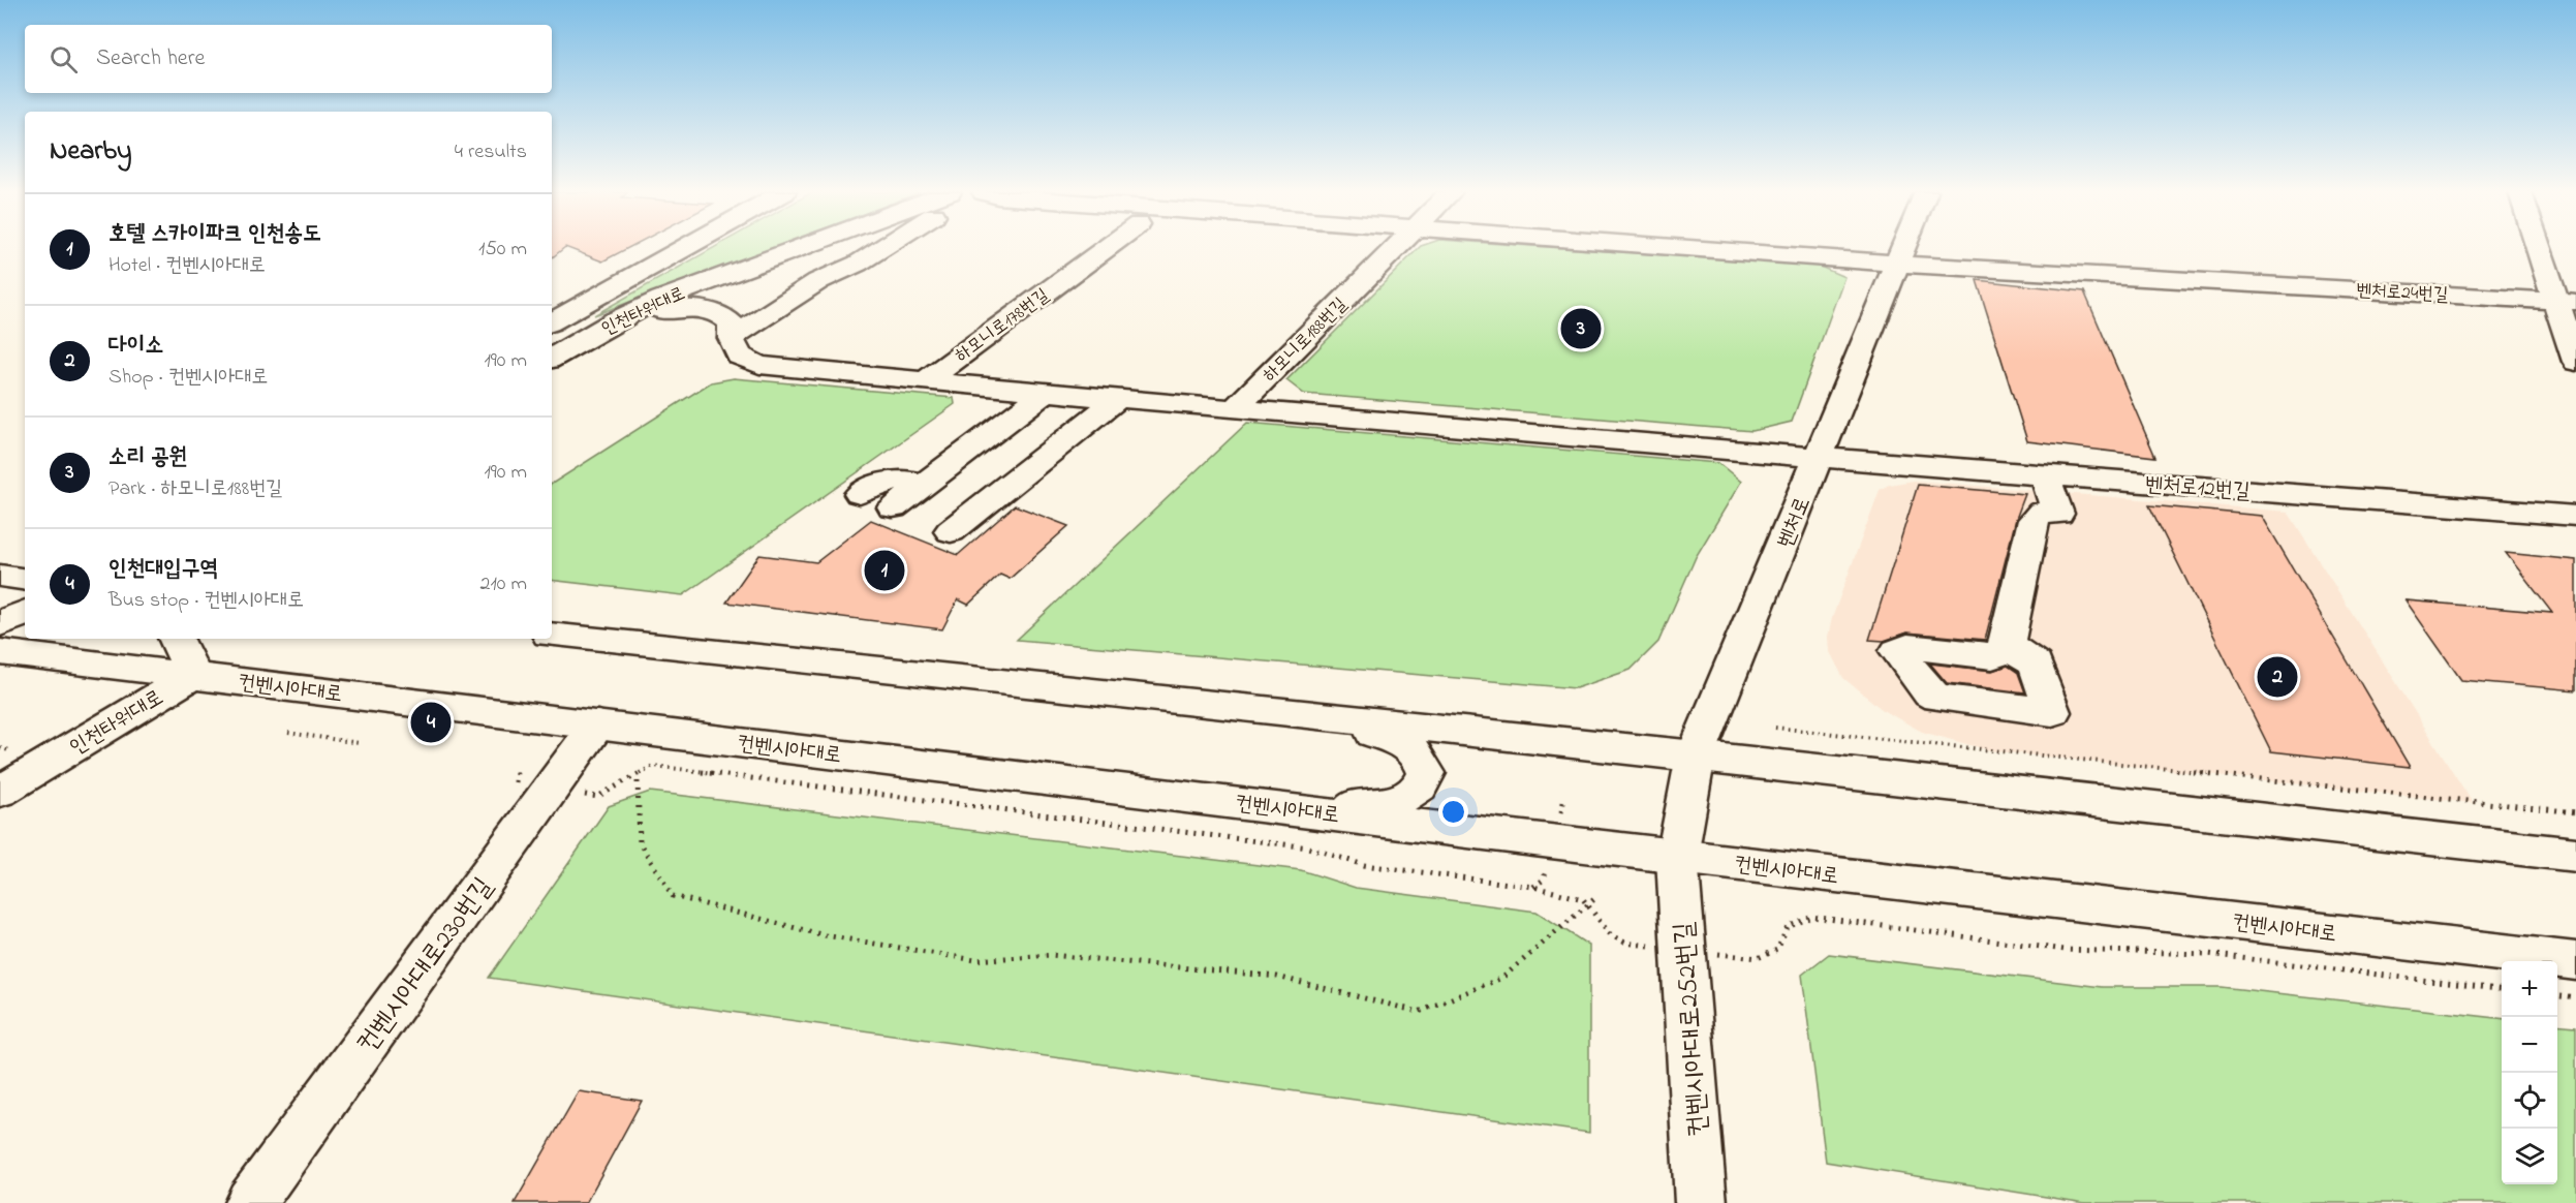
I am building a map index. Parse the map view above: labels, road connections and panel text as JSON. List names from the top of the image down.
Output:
{
  "streets": {
    "street": [
      "벤처로24번길",
      "인천타워대로",
      "하모니로178번길",
      "하모니로188번길",
      "벤처로12번길",
      "벤처로",
      "컨벤시아대로",
      "컨벤시아대로230번길",
      "컨벤시아대로252번길"
    ]
  },
  "crossings": [
    ["벤처로24번길", "벤처로"],
    ["인천타워대로", "컨벤시아대로"],
    ["하모니로178번길", "벤처로12번길"],
    ["하모니로188번길", "벤처로12번길"],
    ["벤처로12번길", "벤처로"],
    ["벤처로", "컨벤시아대로"],
    ["벤처로", "컨벤시아대로252번길"],
    ["컨벤시아대로", "컨벤시아대로230번길"],
    ["컨벤시아대로", "컨벤시아대로252번길"]
  ],
  "page": {
    "search": "Search here",
    "heading": ["Nearby", "4 results"],
    "list": [
      {
        "mark": "1",
        "name": "호텔 스카이파크 인천송도",
        "note": "Hotel · 컨벤시아대로",
        "value": "150 m"
      },
      {
        "mark": "2",
        "name": "다이소",
        "note": "Shop · 컨벤시아대로",
        "value": "190 m"
      },
      {
        "mark": "3",
        "name": "소리 공원",
        "note": "Park · 하모니로188번길",
        "value": "190 m"
      },
      {
        "mark": "4",
        "name": "인천대입구역",
        "note": "Bus stop · 컨벤시아대로",
        "value": "210 m"
      }
    ],
    "pins": [
      "3",
      "1",
      "2",
      "4"
    ],
    "map_buttons": ["+", "−"]
  }
}
